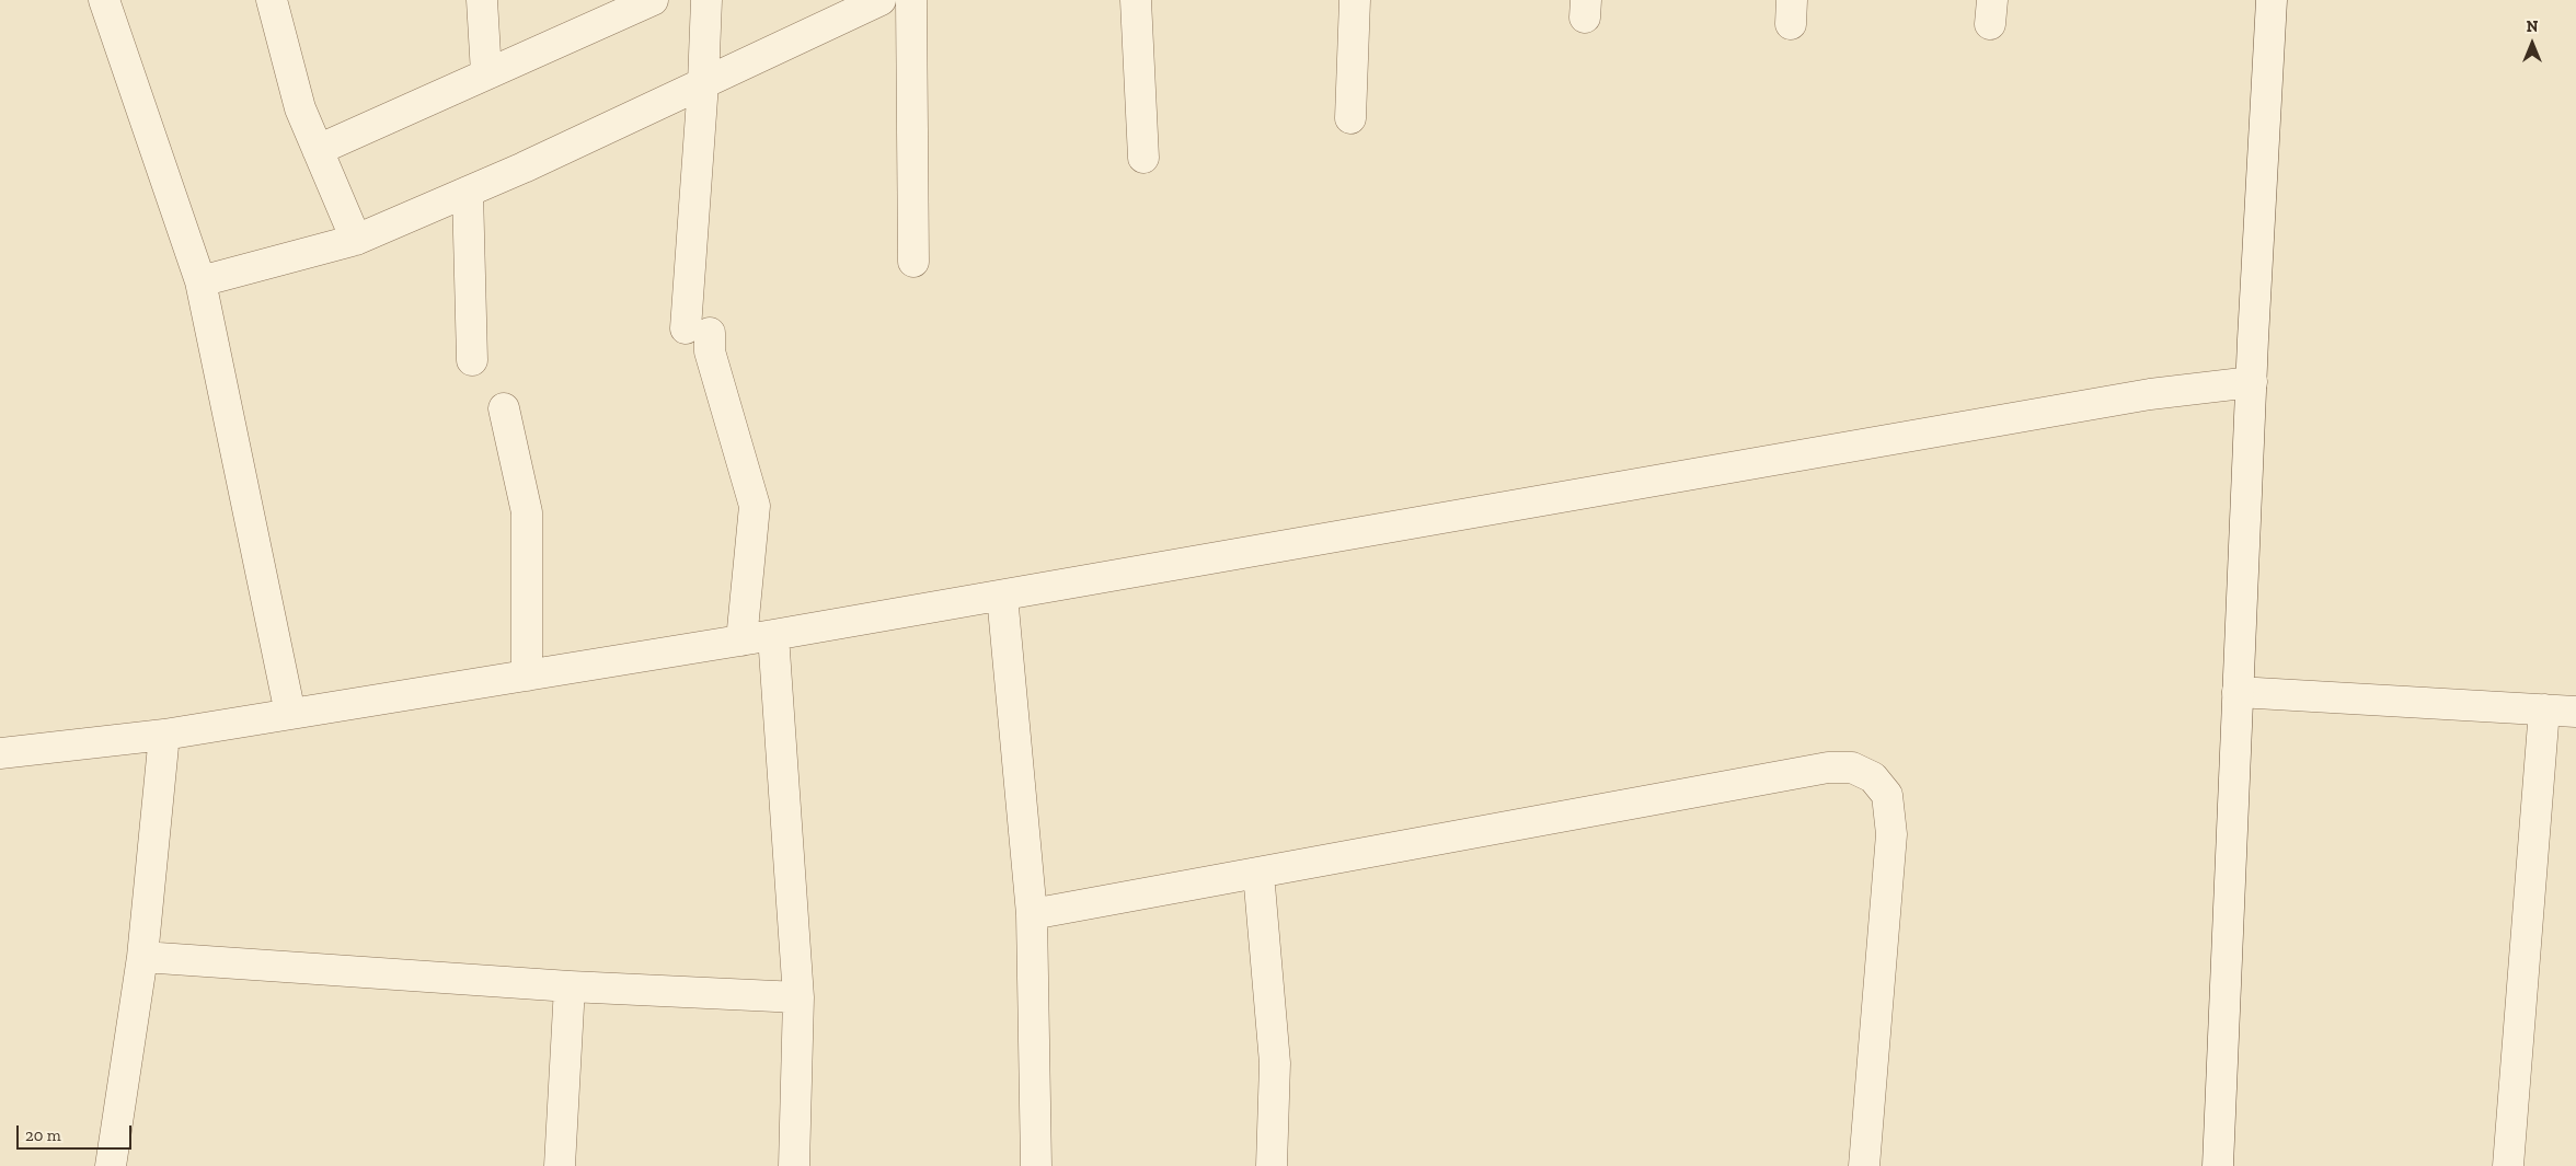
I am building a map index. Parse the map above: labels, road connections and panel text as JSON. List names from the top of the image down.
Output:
{
  "scale_bar": "20 m",
  "north": "top"
}
